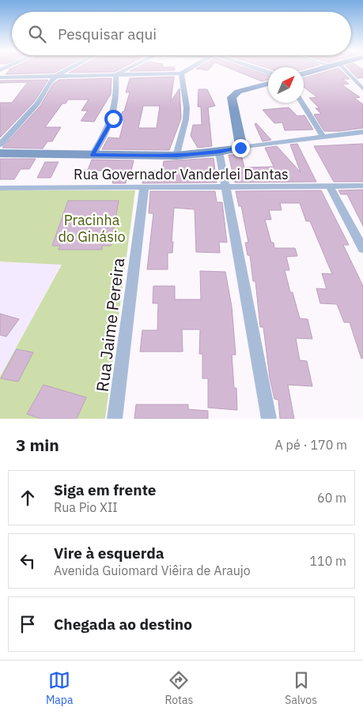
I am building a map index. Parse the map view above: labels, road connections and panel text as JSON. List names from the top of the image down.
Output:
{
  "streets": {
    "street": ["Rua Governador Vanderlei Dantas", "Rua Jaime Pereira"]
  },
  "crossings": [
    ["Rua Governador Vanderlei Dantas", "Rua Jaime Pereira"]
  ],
  "parks": ["Pracinha do Ginásio"],
  "north": "top right",
  "page": {
    "search": "Pesquisar aqui",
    "heading": ["3 min", "A pé · 170 m"],
    "list": [
      ["Siga em frente", "Rua Pio XII", "60 m"],
      ["Vire à esquerda", "Avenida Guiomard Viêira de Araujo", "110 m"],
      "Chegada ao destino"
    ],
    "nav": ["Mapa", "Rotas", "Salvos"]
  }
}
